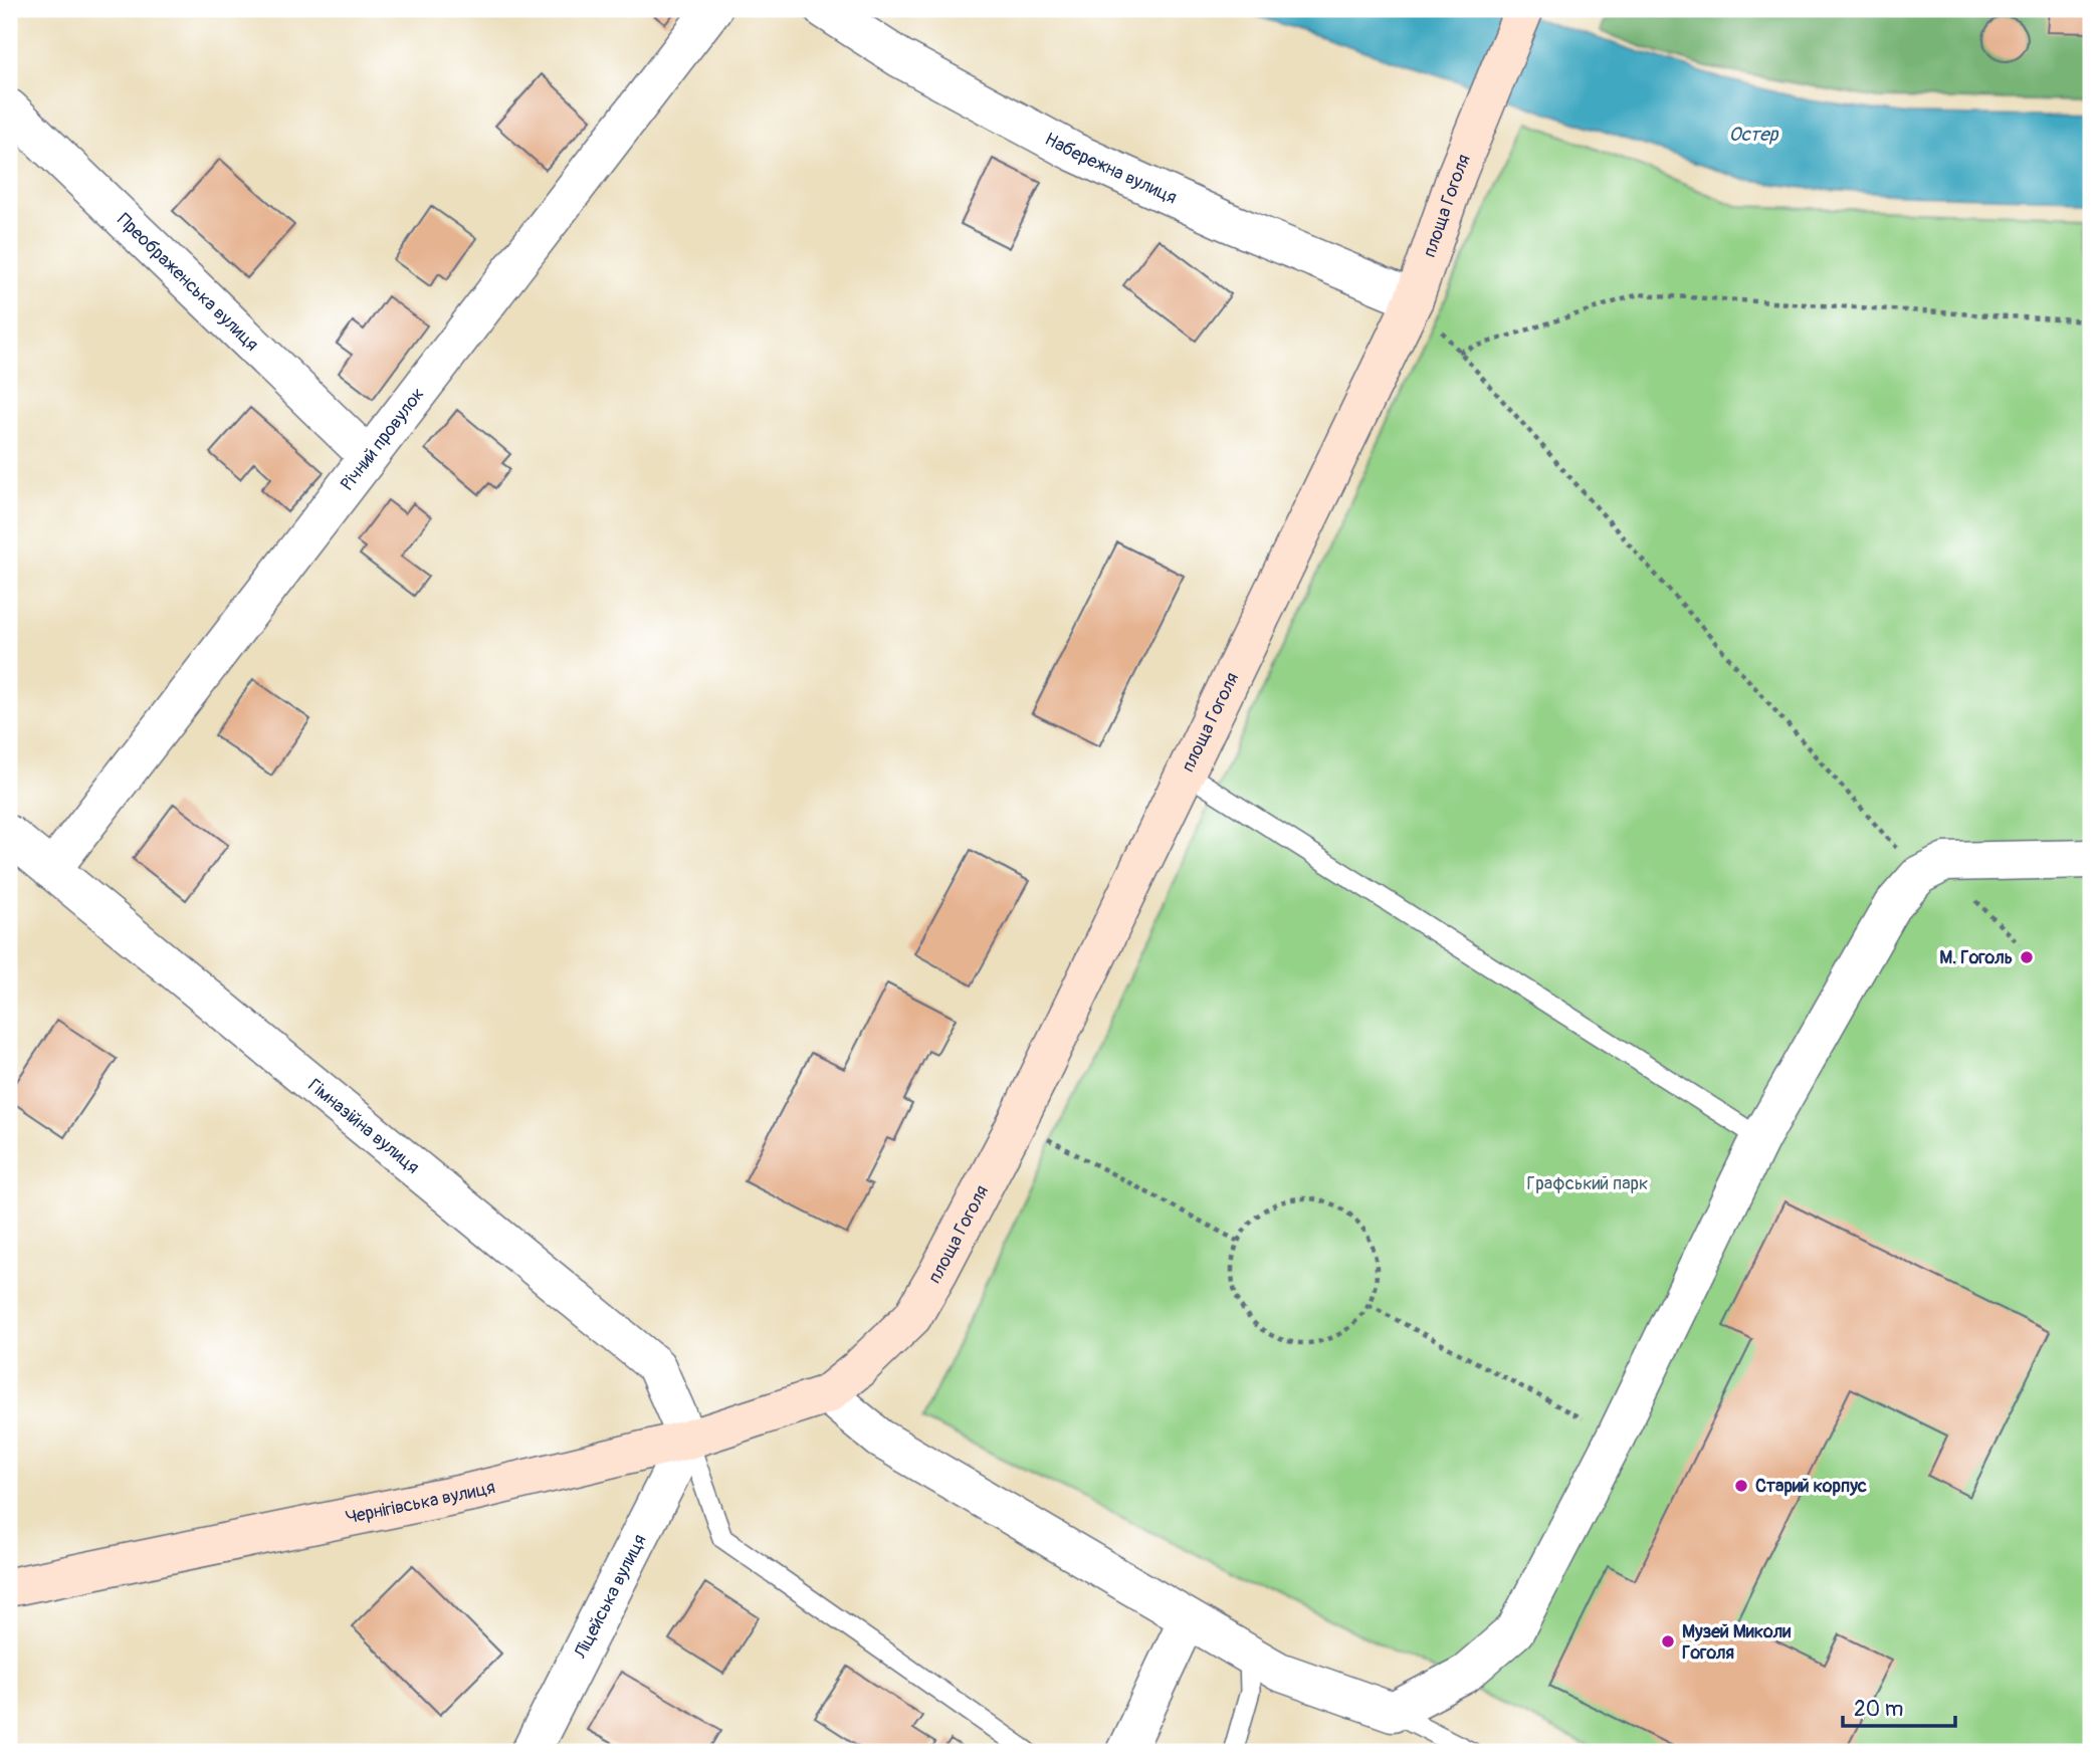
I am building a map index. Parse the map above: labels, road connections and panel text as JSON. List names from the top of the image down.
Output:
{
  "streets": {
    "street": [
      "Набережна вулиця",
      "площа Гоголя",
      "Преображенська вулиця",
      "Річний провулок",
      "Гімназійна вулиця",
      "Чернігівська вулиця",
      "Ліцейська вулиця"
    ]
  },
  "crossings": [
    ["Набережна вулиця", "площа Гоголя"],
    ["площа Гоголя", "Чернігівська вулиця"],
    ["Преображенська вулиця", "Річний провулок"],
    ["Річний провулок", "Гімназійна вулиця"],
    ["Гімназійна вулиця", "Чернігівська вулиця"],
    ["Гімназійна вулиця", "Ліцейська вулиця"],
    ["Чернігівська вулиця", "Ліцейська вулиця"]
  ],
  "water": ["Остер"],
  "parks": ["Графський парк"],
  "places": ["М. Гоголь", "Старий корпус", "Музей Миколи Гоголя"],
  "scale_bar": "20 m"
}
